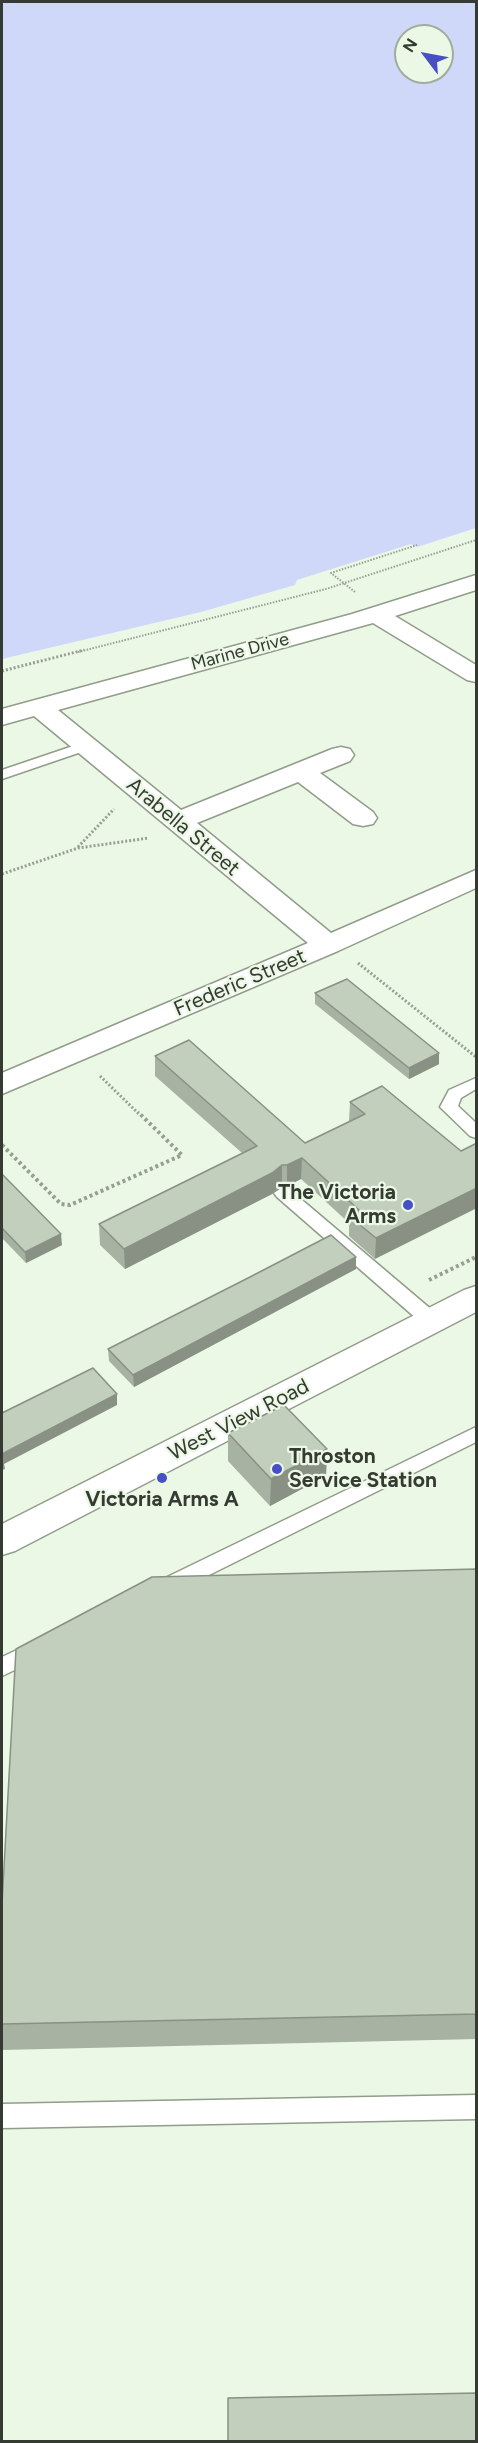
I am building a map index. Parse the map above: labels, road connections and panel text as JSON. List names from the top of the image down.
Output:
{
  "streets": {
    "street": [
      "Marine Drive",
      "Arabella Street",
      "Frederic Street",
      "West View Road"
    ]
  },
  "crossings": [
    ["Marine Drive", "Arabella Street"],
    ["Arabella Street", "Frederic Street"]
  ],
  "places": ["The Victoria Arms", "Throston Service Station", "Victoria Arms A"],
  "north": "top left"
}
